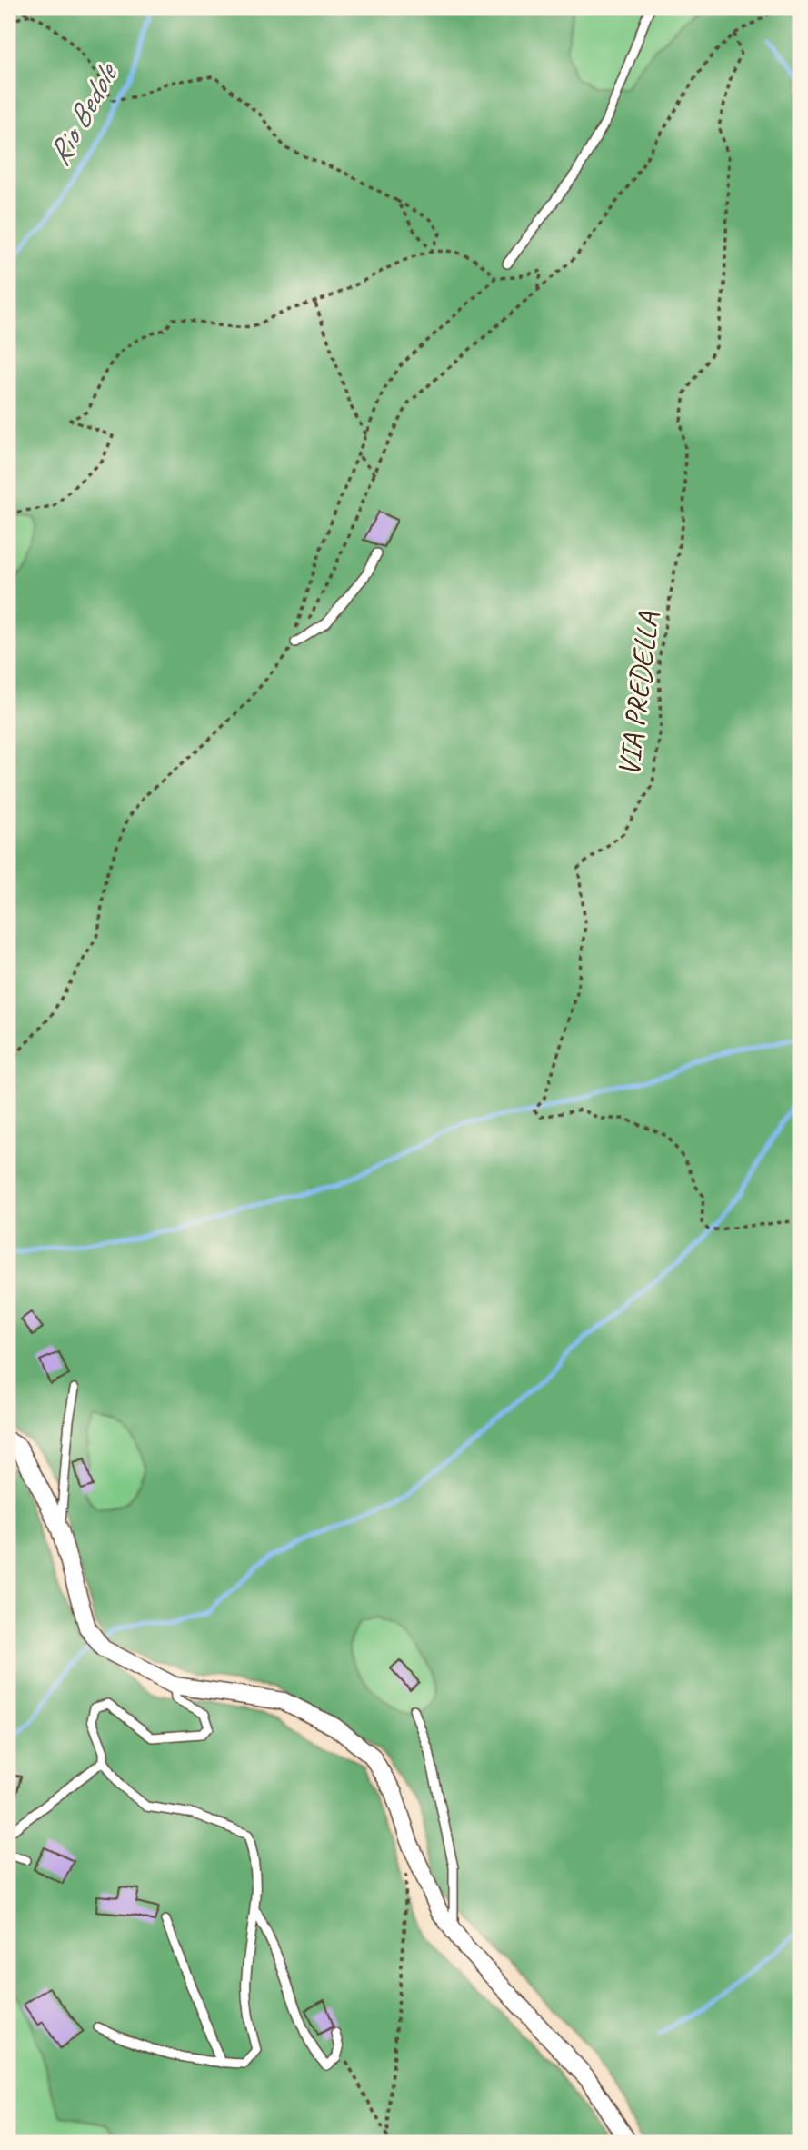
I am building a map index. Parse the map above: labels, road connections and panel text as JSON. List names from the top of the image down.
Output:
{
  "streets": {
    "path": ["VIA PREDELLA"]
  },
  "water": ["Rio Bedole"]
}
